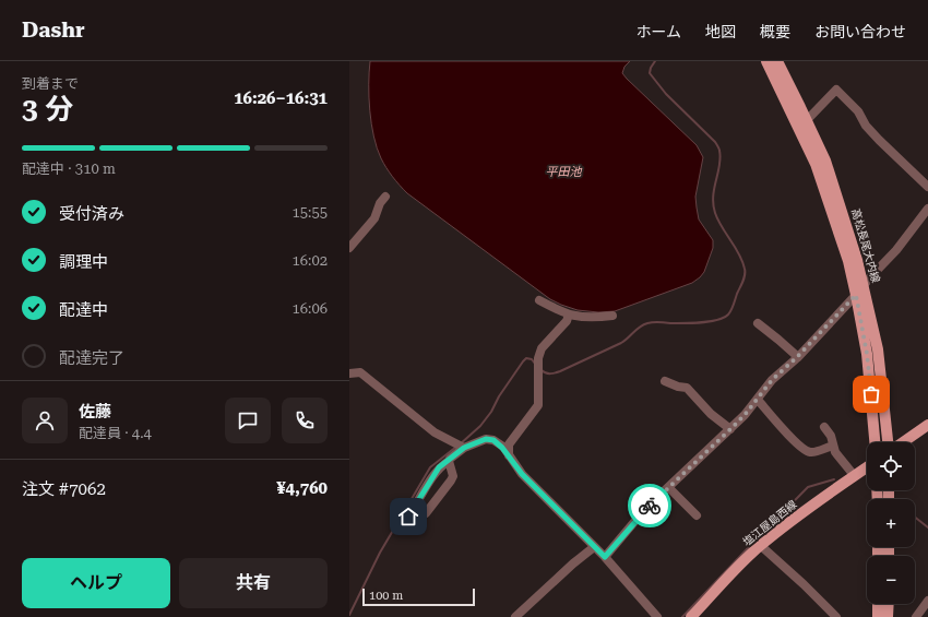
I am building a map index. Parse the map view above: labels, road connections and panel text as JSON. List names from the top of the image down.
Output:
{
  "streets": {
    "main road": ["高松長尾大内線", "塩江屋島西線"]
  },
  "water": ["平田池"],
  "scale_bar": "100 m",
  "page": {
    "header": "Dashr",
    "nav": [
      "ホーム",
      "地図",
      "概要",
      "お問い合わせ"
    ],
    "heading": ["3 分", "到着まで", "16:26–16:31"],
    "panel": [
      "佐藤",
      "配達員 · 4.4",
      "注文 #7062",
      "¥4,760"
    ],
    "bar": "配達中 · 310 m",
    "list": [
      ["受付済み", "15:55"],
      ["調理中", "16:02"],
      ["配達中", "16:06"],
      "配達完了"
    ],
    "map_buttons": ["+", "−"],
    "buttons": ["ヘルプ", "共有"],
    "scale": "100 m"
  }
}
